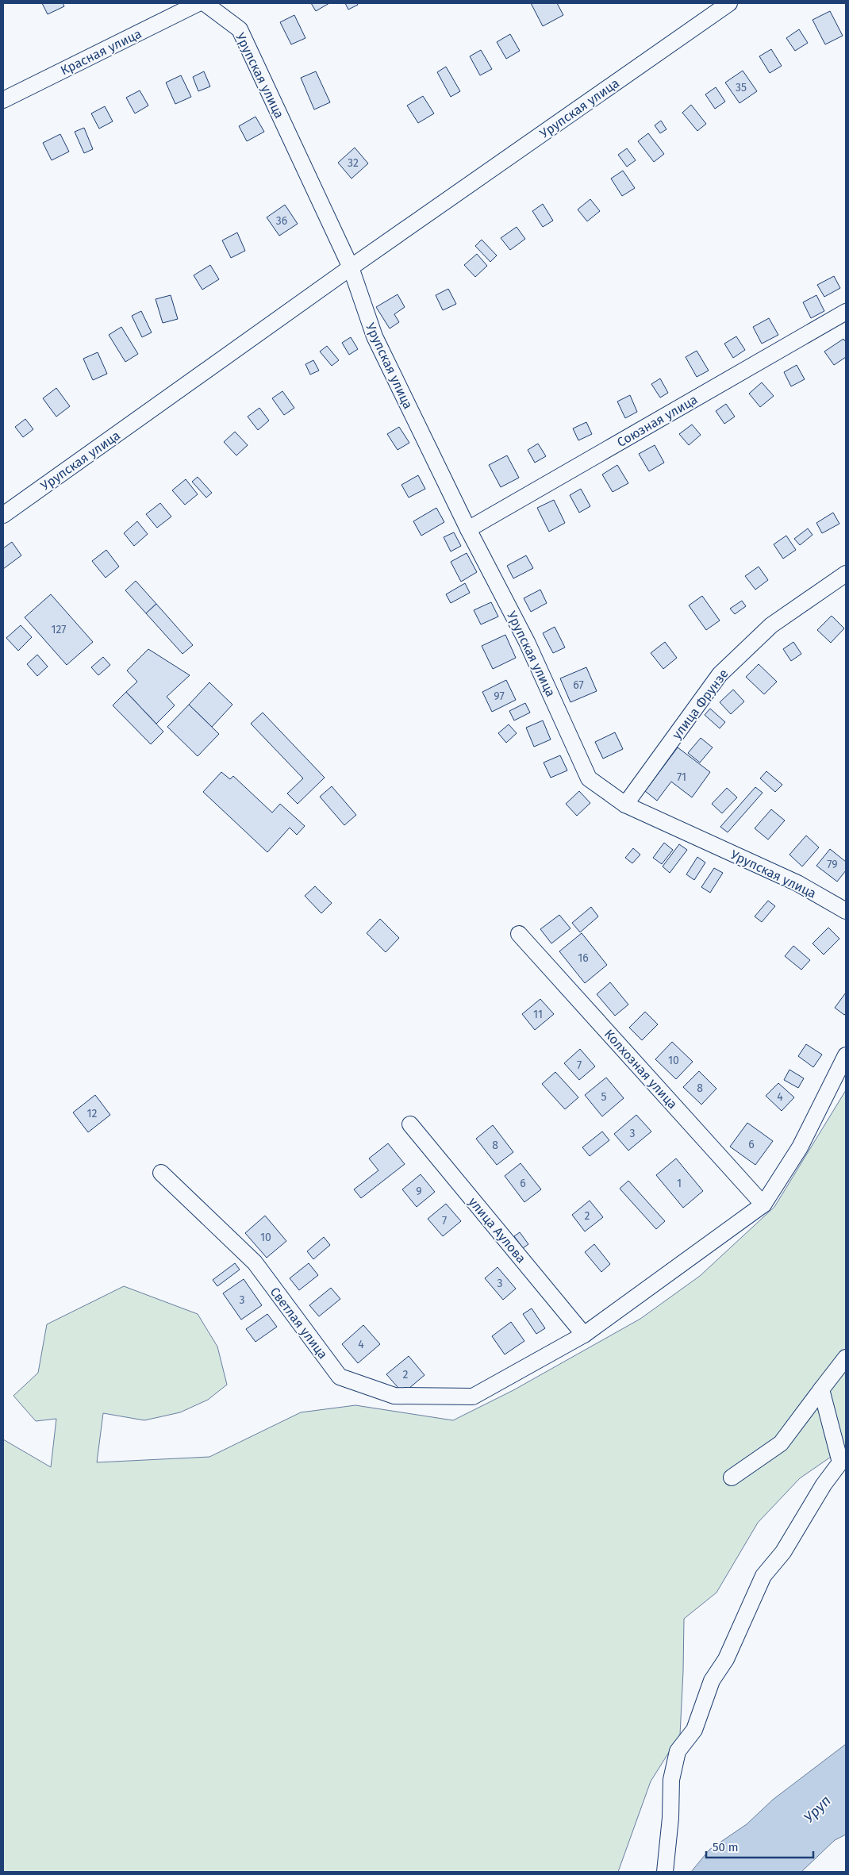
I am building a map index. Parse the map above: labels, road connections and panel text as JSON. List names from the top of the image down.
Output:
{
  "streets": {
    "street": [
      "Красная улица",
      "Урупская улица",
      "Союзная улица",
      "улица Фрунзе",
      "Колхозная улица",
      "улица Аулова",
      "Светлая улица"
    ]
  },
  "crossings": [
    ["Урупская улица", "Союзная улица"],
    ["Урупская улица", "улица Фрунзе"],
    ["улица Аулова", "Светлая улица"]
  ],
  "water": ["Уруп"],
  "house_numbers": [
    "35",
    "32",
    "36",
    "127",
    "67",
    "97",
    "71",
    "79",
    "16",
    "11",
    "10",
    "7",
    "8",
    "5",
    "4",
    "12",
    "3",
    "6",
    "8",
    "6",
    "1",
    "9",
    "2",
    "7",
    "10",
    "3",
    "3",
    "4",
    "2"
  ],
  "scale_bar": "50 m"
}
